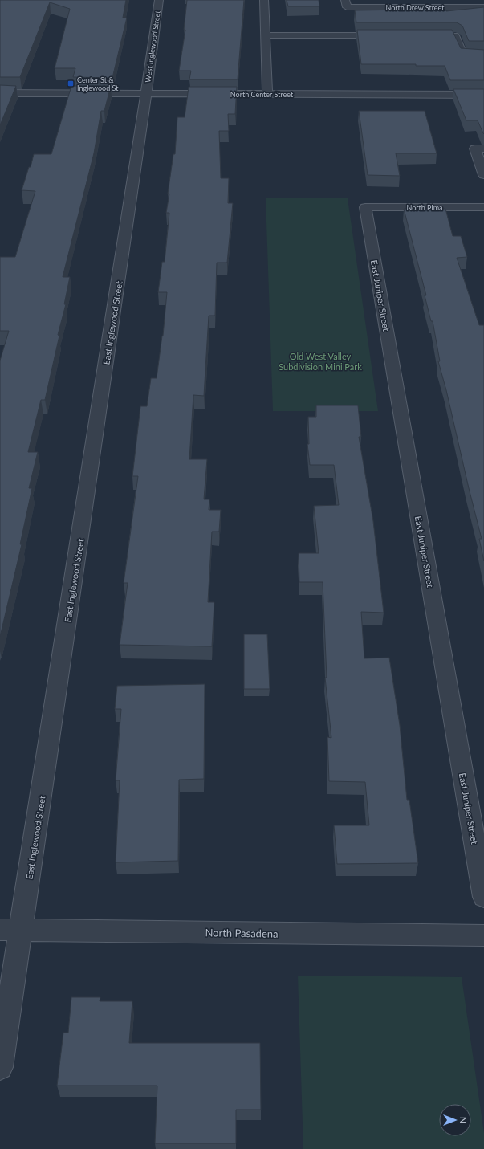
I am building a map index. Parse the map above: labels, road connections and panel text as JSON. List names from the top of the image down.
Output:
{
  "streets": {
    "street": [
      "North Drew Street",
      "West Inglewood Street",
      "North Center Street",
      "North Pima",
      "East Juniper Street",
      "East Inglewood Street",
      "North Pasadena"
    ]
  },
  "crossings": [
    ["West Inglewood Street", "North Center Street"],
    ["West Inglewood Street", "East Inglewood Street"],
    ["North Center Street", "East Inglewood Street"],
    ["North Pima", "East Juniper Street"],
    ["East Inglewood Street", "North Pasadena"]
  ],
  "parks": ["Old West Valley Subdivision Mini Park"],
  "places": {
    "transit": ["Center St & Inglewood St"]
  },
  "north": "right"
}
